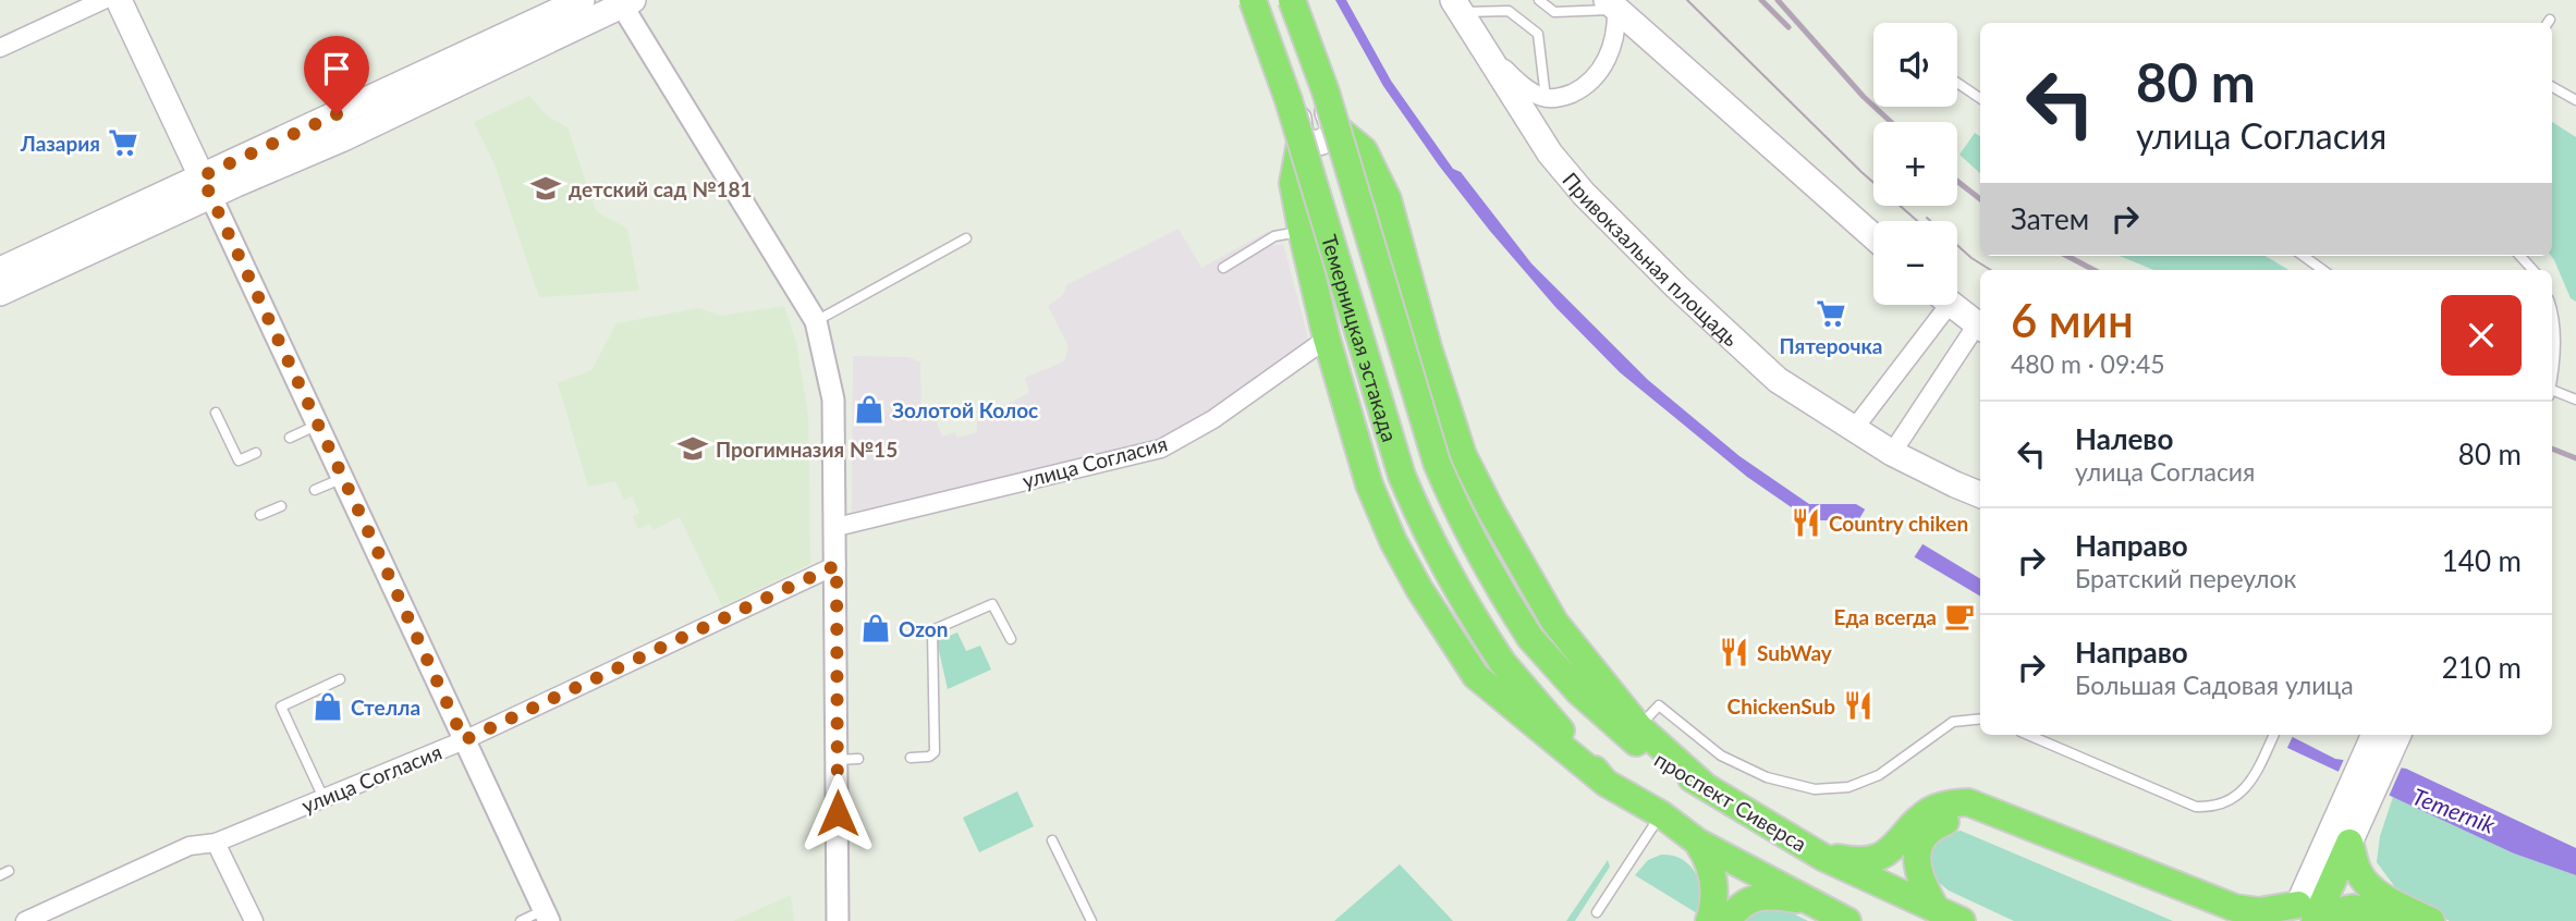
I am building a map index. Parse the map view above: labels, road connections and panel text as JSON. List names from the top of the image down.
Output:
{
  "streets": {
    "main road": ["Привокзальная площадь", "Темерницкая эстакада", "проспект Сиверса"],
    "street": ["улица Согласия"]
  },
  "crossings": [
    ["Темерницкая эстакада", "проспект Сиверса"]
  ],
  "water": ["Temernik"],
  "places": {
    "supermarket": ["Лазария", "Пятерочка"],
    "school or university": ["детский сад №181", "Прогимназия №15"],
    "shop": ["Золотой Колос", "Ozon", "Стелла"],
    "restaurant": ["Country chiken", "SubWay", "ChickenSub"],
    "cafe": ["Еда всегда"]
  },
  "page": {
    "map_buttons": ["+", "−"],
    "turn": ["80 m", "улица Согласия"],
    "then": "Затем",
    "heading": ["6 мин", "480 m · 09:45"],
    "list": [
      {
        "name": "Налево",
        "note": "улица Согласия",
        "value": "80 m"
      },
      {
        "name": "Направо",
        "note": "Братский переулок",
        "value": "140 m"
      },
      {
        "name": "Направо",
        "note": "Большая Садовая улица",
        "value": "210 m"
      }
    ]
  }
}
